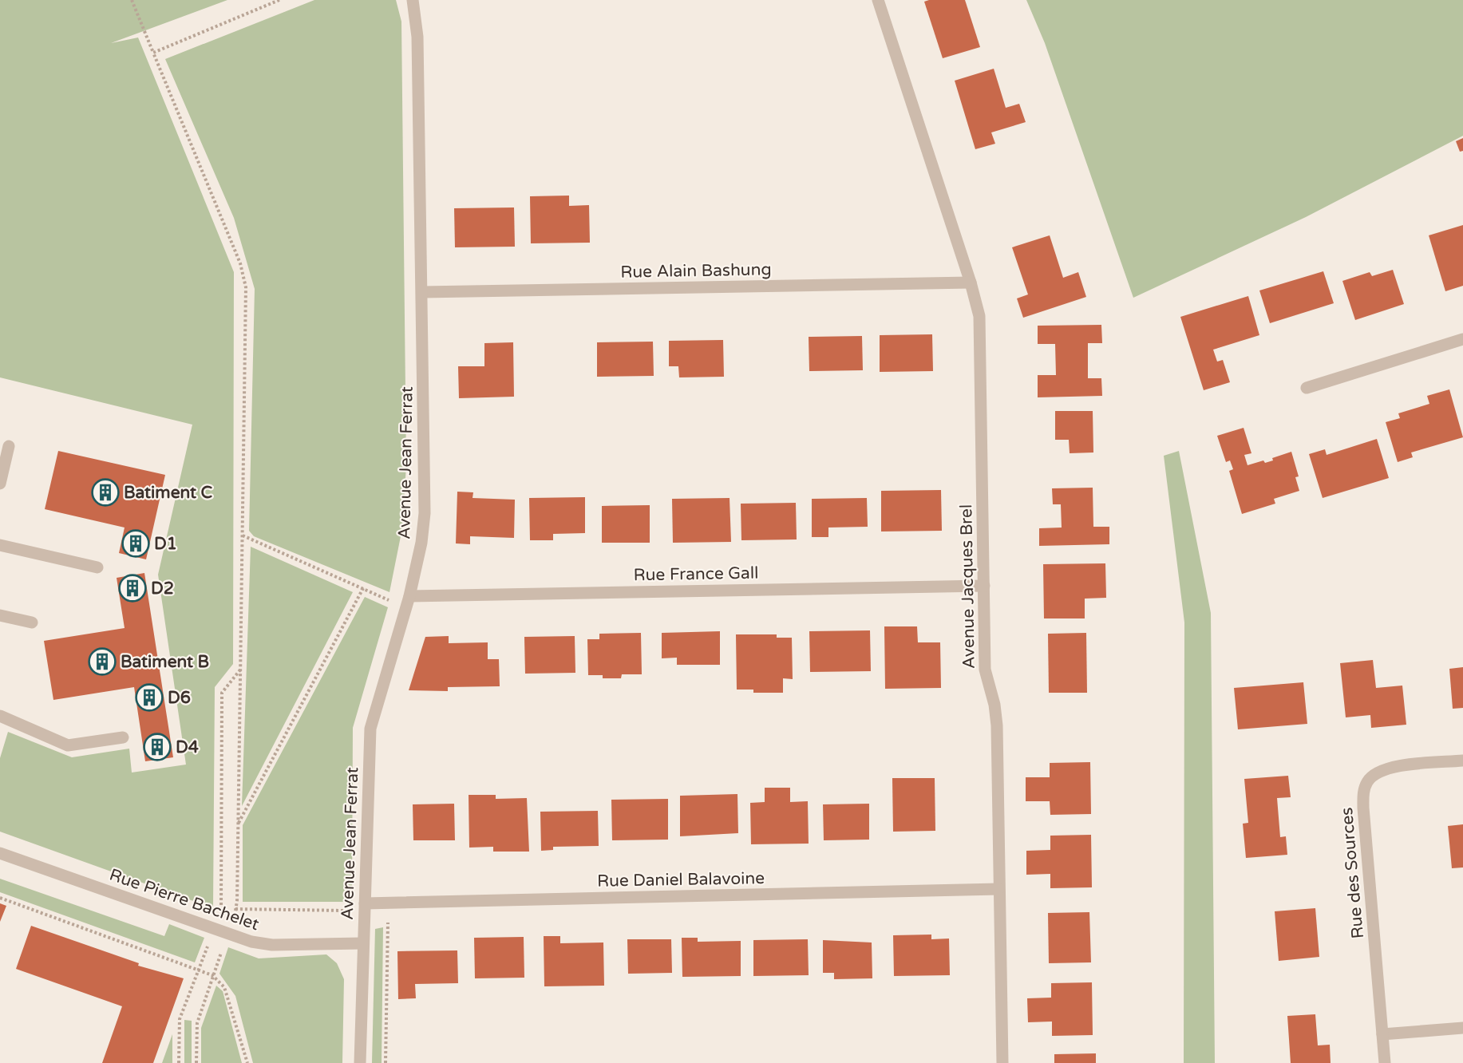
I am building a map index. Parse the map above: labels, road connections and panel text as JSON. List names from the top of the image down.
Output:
{
  "streets": {
    "street": [
      "Rue Alain Bashung",
      "Avenue Jean Ferrat",
      "Rue France Gall",
      "Avenue Jacques Brel",
      "Rue des Sources",
      "Rue Daniel Balavoine",
      "Rue Pierre Bachelet"
    ]
  },
  "crossings": [
    ["Rue Alain Bashung", "Avenue Jean Ferrat"],
    ["Rue Alain Bashung", "Avenue Jacques Brel"],
    ["Avenue Jean Ferrat", "Rue France Gall"],
    ["Avenue Jean Ferrat", "Rue Daniel Balavoine"],
    ["Avenue Jean Ferrat", "Rue Pierre Bachelet"],
    ["Rue France Gall", "Avenue Jacques Brel"],
    ["Avenue Jacques Brel", "Rue Daniel Balavoine"]
  ],
  "places": {
    "building": [
      "Batiment C",
      "D1",
      "D2",
      "Batiment B",
      "D6",
      "D4"
    ]
  }
}
